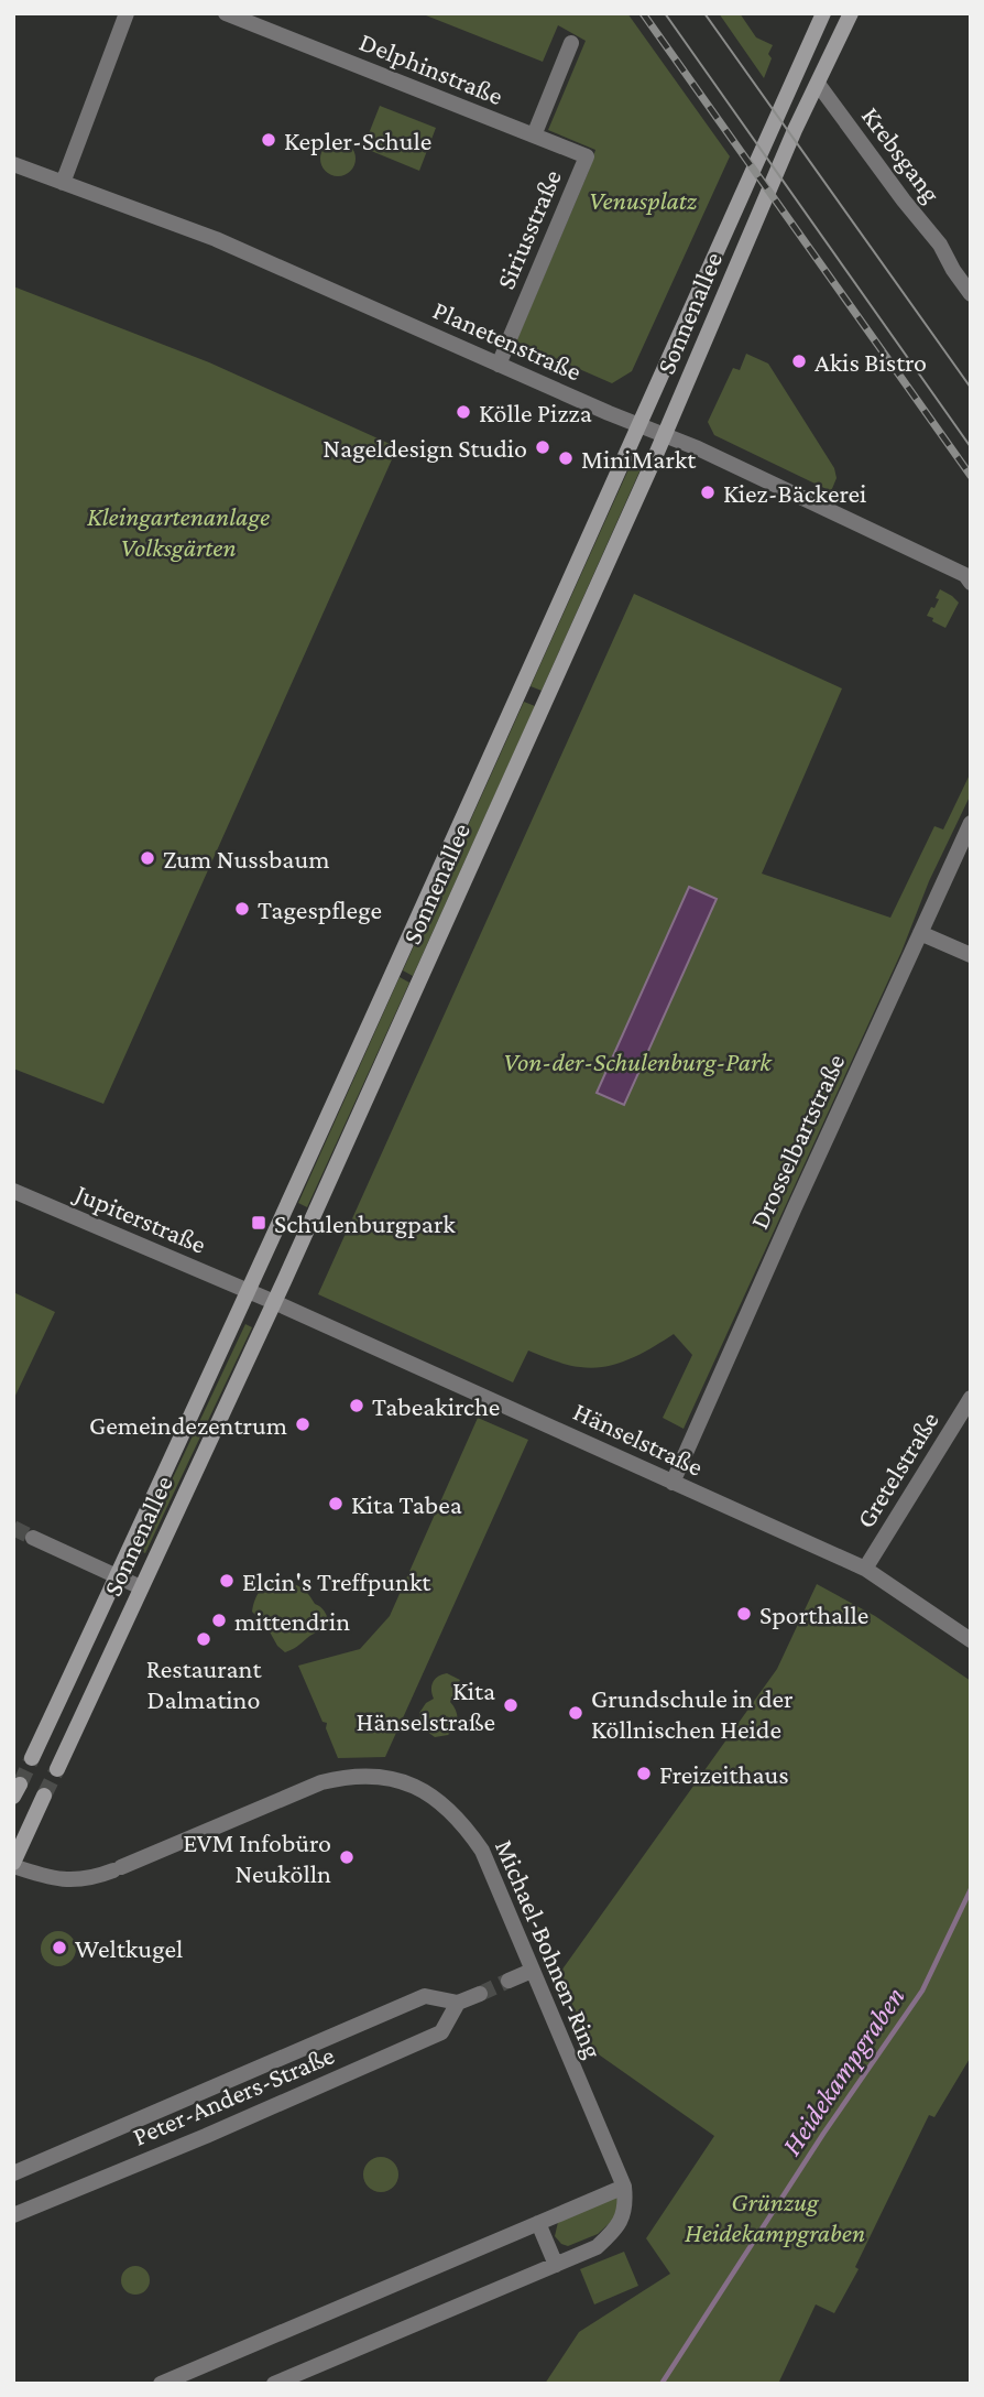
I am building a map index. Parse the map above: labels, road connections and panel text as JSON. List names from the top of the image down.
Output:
{
  "streets": {
    "main road": ["Sonnenallee"],
    "street": [
      "Delphinstraße",
      "Krebsgang",
      "Siriusstraße",
      "Planetenstraße",
      "Drosselbartstraße",
      "Jupiterstraße",
      "Hänselstraße",
      "Gretelstraße",
      "Michael-Bohnen-Ring",
      "Peter-Anders-Straße"
    ]
  },
  "crossings": [
    ["Delphinstraße", "Siriusstraße"],
    ["Krebsgang", "Sonnenallee"],
    ["Siriusstraße", "Planetenstraße"],
    ["Sonnenallee", "Planetenstraße"],
    ["Sonnenallee", "Jupiterstraße"],
    ["Sonnenallee", "Hänselstraße"],
    ["Drosselbartstraße", "Hänselstraße"],
    ["Jupiterstraße", "Hänselstraße"],
    ["Hänselstraße", "Gretelstraße"]
  ],
  "water": ["Heidekampgraben"],
  "parks": [
    "Venusplatz",
    "Kleingartenanlage Volksgärten",
    "Von-der-Schulenburg-Park",
    "Grünzug Heidekampgraben"
  ],
  "places": {
    "other": [
      "Kepler-Schule",
      "Akis Bistro",
      "Kölle Pizza",
      "Nageldesign Studio",
      "MiniMarkt",
      "Kiez-Bäckerei",
      "Zum Nussbaum",
      "Tagespflege",
      "Tabeakirche",
      "Gemeindezentrum",
      "Kita Tabea",
      "Elcin's Treffpunkt",
      "Sporthalle",
      "mittendrin",
      "Restaurant Dalmatino",
      "Kita Hänselstraße",
      "Grundschule in der Köllnischen Heide",
      "Freizeithaus",
      "EVM Infobüro Neukölln",
      "Weltkugel"
    ],
    "transit": ["Schulenburgpark"]
  }
}
